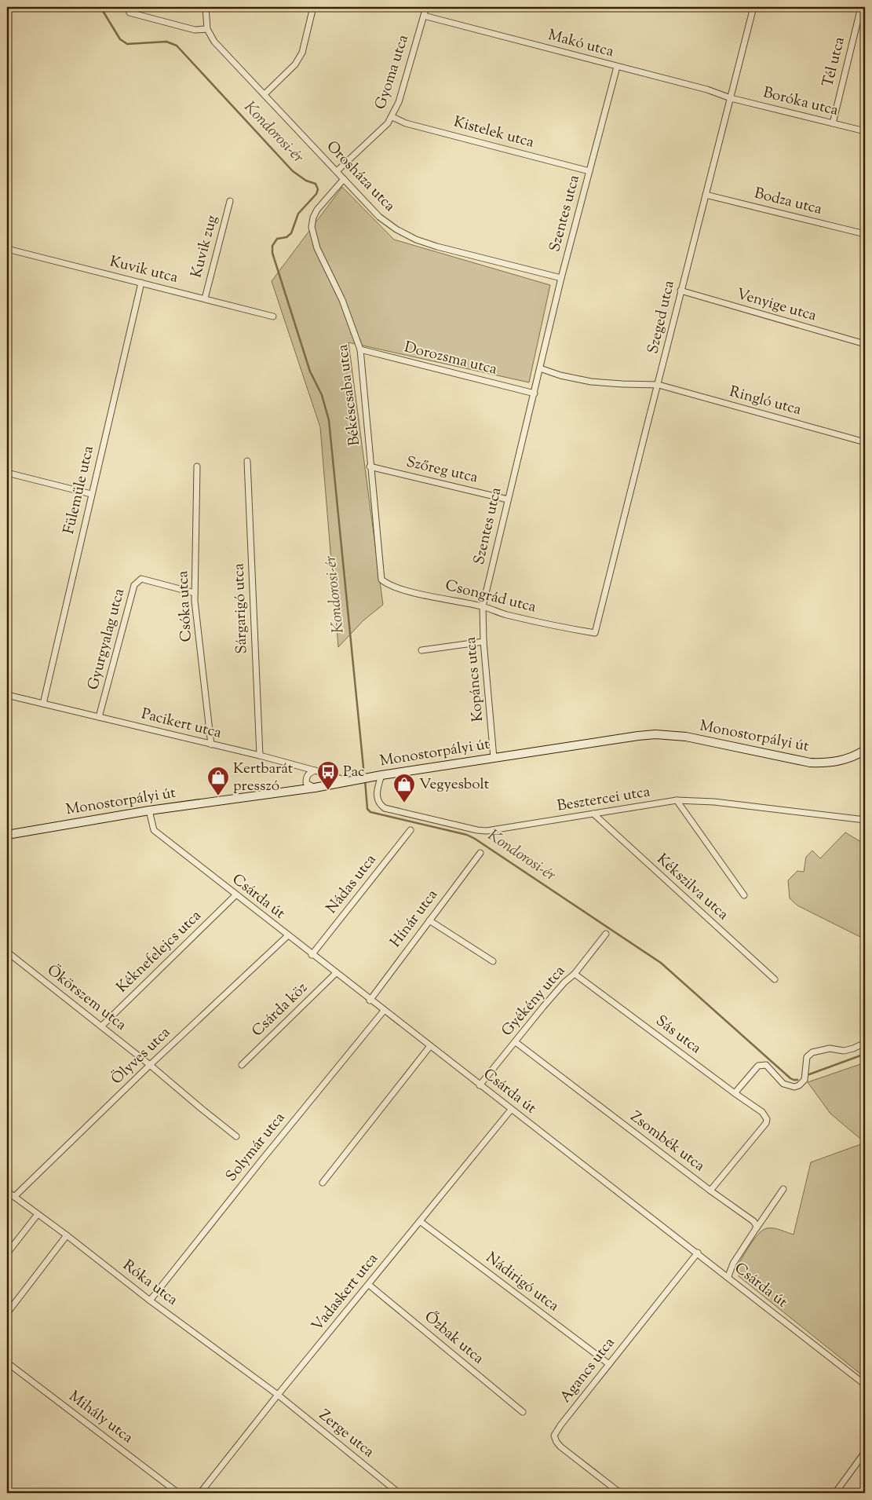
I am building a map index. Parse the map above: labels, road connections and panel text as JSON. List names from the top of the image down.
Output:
{
  "streets": {
    "street": [
      "Makó utca",
      "Tél utca",
      "Gyoma utca",
      "Boróka utca",
      "Kistelek utca",
      "Orosháza utca",
      "Bodza utca",
      "Szentes utca",
      "Kuvik zug",
      "Kuvik utca",
      "Venyige utca",
      "Szeged utca",
      "Dorozsma utca",
      "Békéscsaba utca",
      "Ringló utca",
      "Szőreg utca",
      "Fülemüle utca",
      "Csongrád utca",
      "Csóka utca",
      "Sárgarigó utca",
      "Gyurgyalag utca",
      "Kopáncs utca",
      "Pacikert utca",
      "Monostorpályi út",
      "Besztercei utca",
      "Nádas utca",
      "Kékszilva utca",
      "Csárda út",
      "Hínár utca",
      "Kéknefelejcs utca",
      "Ökörszem utca",
      "Gyékény utca",
      "Csárda köz",
      "Sás utca",
      "Ölyves utca",
      "Zsombék utca",
      "Solymár utca",
      "Nádirigó utca",
      "Róka utca",
      "Vadaskert utca",
      "Őzbak utca",
      "Agancs utca",
      "Mihály utca",
      "Zerge utca"
    ]
  },
  "crossings": [
    ["Makó utca", "Gyoma utca"],
    ["Makó utca", "Boróka utca"],
    ["Makó utca", "Szentes utca"],
    ["Makó utca", "Szeged utca"],
    ["Tél utca", "Boróka utca"],
    ["Gyoma utca", "Kistelek utca"],
    ["Gyoma utca", "Orosháza utca"],
    ["Boróka utca", "Szeged utca"],
    ["Kistelek utca", "Szentes utca"],
    ["Orosháza utca", "Szentes utca"],
    ["Orosháza utca", "Békéscsaba utca"],
    ["Bodza utca", "Szeged utca"],
    ["Szentes utca", "Dorozsma utca"],
    ["Szentes utca", "Szőreg utca"],
    ["Szentes utca", "Kopáncs utca"],
    ["Kuvik zug", "Kuvik utca"],
    ["Kuvik utca", "Fülemüle utca"],
    ["Venyige utca", "Szeged utca"],
    ["Szeged utca", "Ringló utca"],
    ["Szeged utca", "Csongrád utca"],
    ["Dorozsma utca", "Békéscsaba utca"],
    ["Békéscsaba utca", "Szőreg utca"],
    ["Békéscsaba utca", "Csongrád utca"],
    ["Fülemüle utca", "Pacikert utca"],
    ["Csongrád utca", "Kopáncs utca"],
    ["Csóka utca", "Gyurgyalag utca"],
    ["Csóka utca", "Pacikert utca"],
    ["Sárgarigó utca", "Pacikert utca"],
    ["Gyurgyalag utca", "Pacikert utca"],
    ["Kopáncs utca", "Monostorpályi út"],
    ["Pacikert utca", "Monostorpályi út"],
    ["Monostorpályi út", "Besztercei utca"],
    ["Monostorpályi út", "Csárda út"],
    ["Besztercei utca", "Kékszilva utca"],
    ["Nádas utca", "Csárda út"],
    ["Csárda út", "Hínár utca"],
    ["Csárda út", "Kéknefelejcs utca"],
    ["Csárda út", "Gyékény utca"],
    ["Csárda út", "Csárda köz"],
    ["Csárda út", "Ölyves utca"],
    ["Csárda út", "Solymár utca"],
    ["Csárda út", "Vadaskert utca"],
    ["Csárda út", "Agancs utca"],
    ["Kéknefelejcs utca", "Ökörszem utca"],
    ["Ökörszem utca", "Ölyves utca"],
    ["Gyékény utca", "Sás utca"],
    ["Gyékény utca", "Zsombék utca"],
    ["Sás utca", "Zsombék utca"],
    ["Ölyves utca", "Róka utca"],
    ["Solymár utca", "Róka utca"],
    ["Nádirigó utca", "Vadaskert utca"],
    ["Nádirigó utca", "Agancs utca"],
    ["Róka utca", "Vadaskert utca"],
    ["Róka utca", "Zerge utca"],
    ["Vadaskert utca", "Őzbak utca"],
    ["Vadaskert utca", "Zerge utca"]
  ],
  "water": ["Kondorosi-ér"],
  "places": {
    "bus stop": ["Pac"],
    "shop": ["Kertbarát presszó", "Vegyesbolt"]
  }
}
